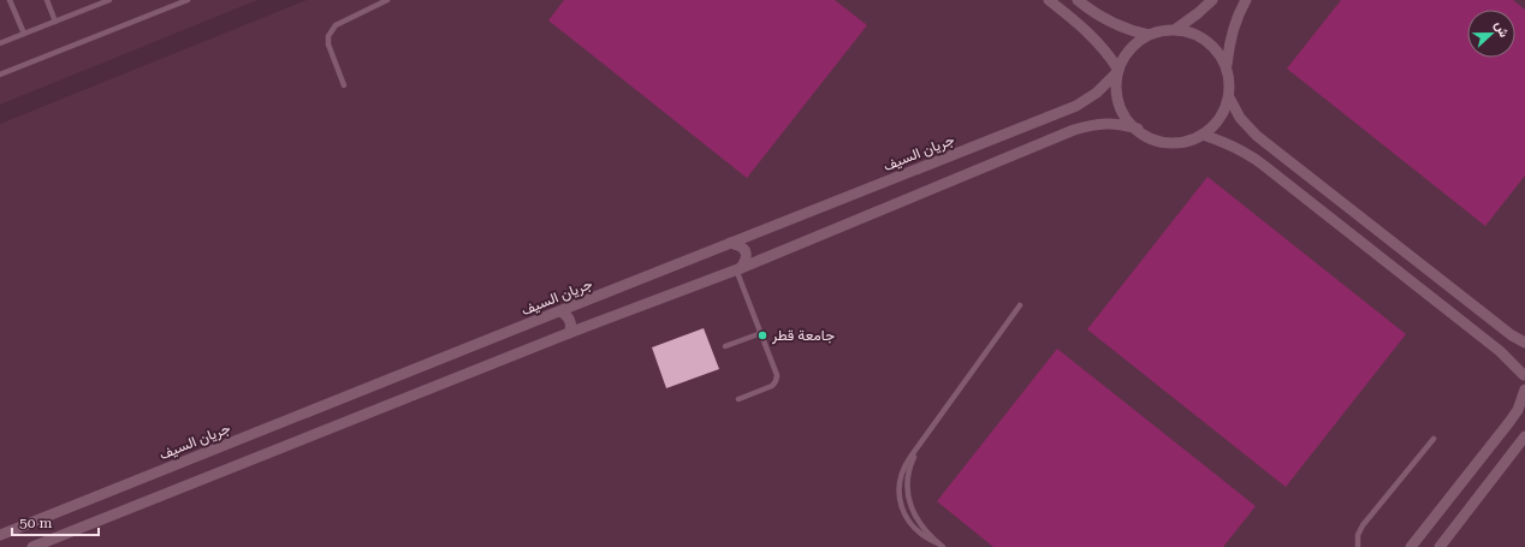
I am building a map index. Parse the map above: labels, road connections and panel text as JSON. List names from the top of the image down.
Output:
{
  "streets": {
    "street": ["جريان السيف"]
  },
  "places": ["جامعة قطر"],
  "scale_bar": "50 m",
  "north": "right"
}
